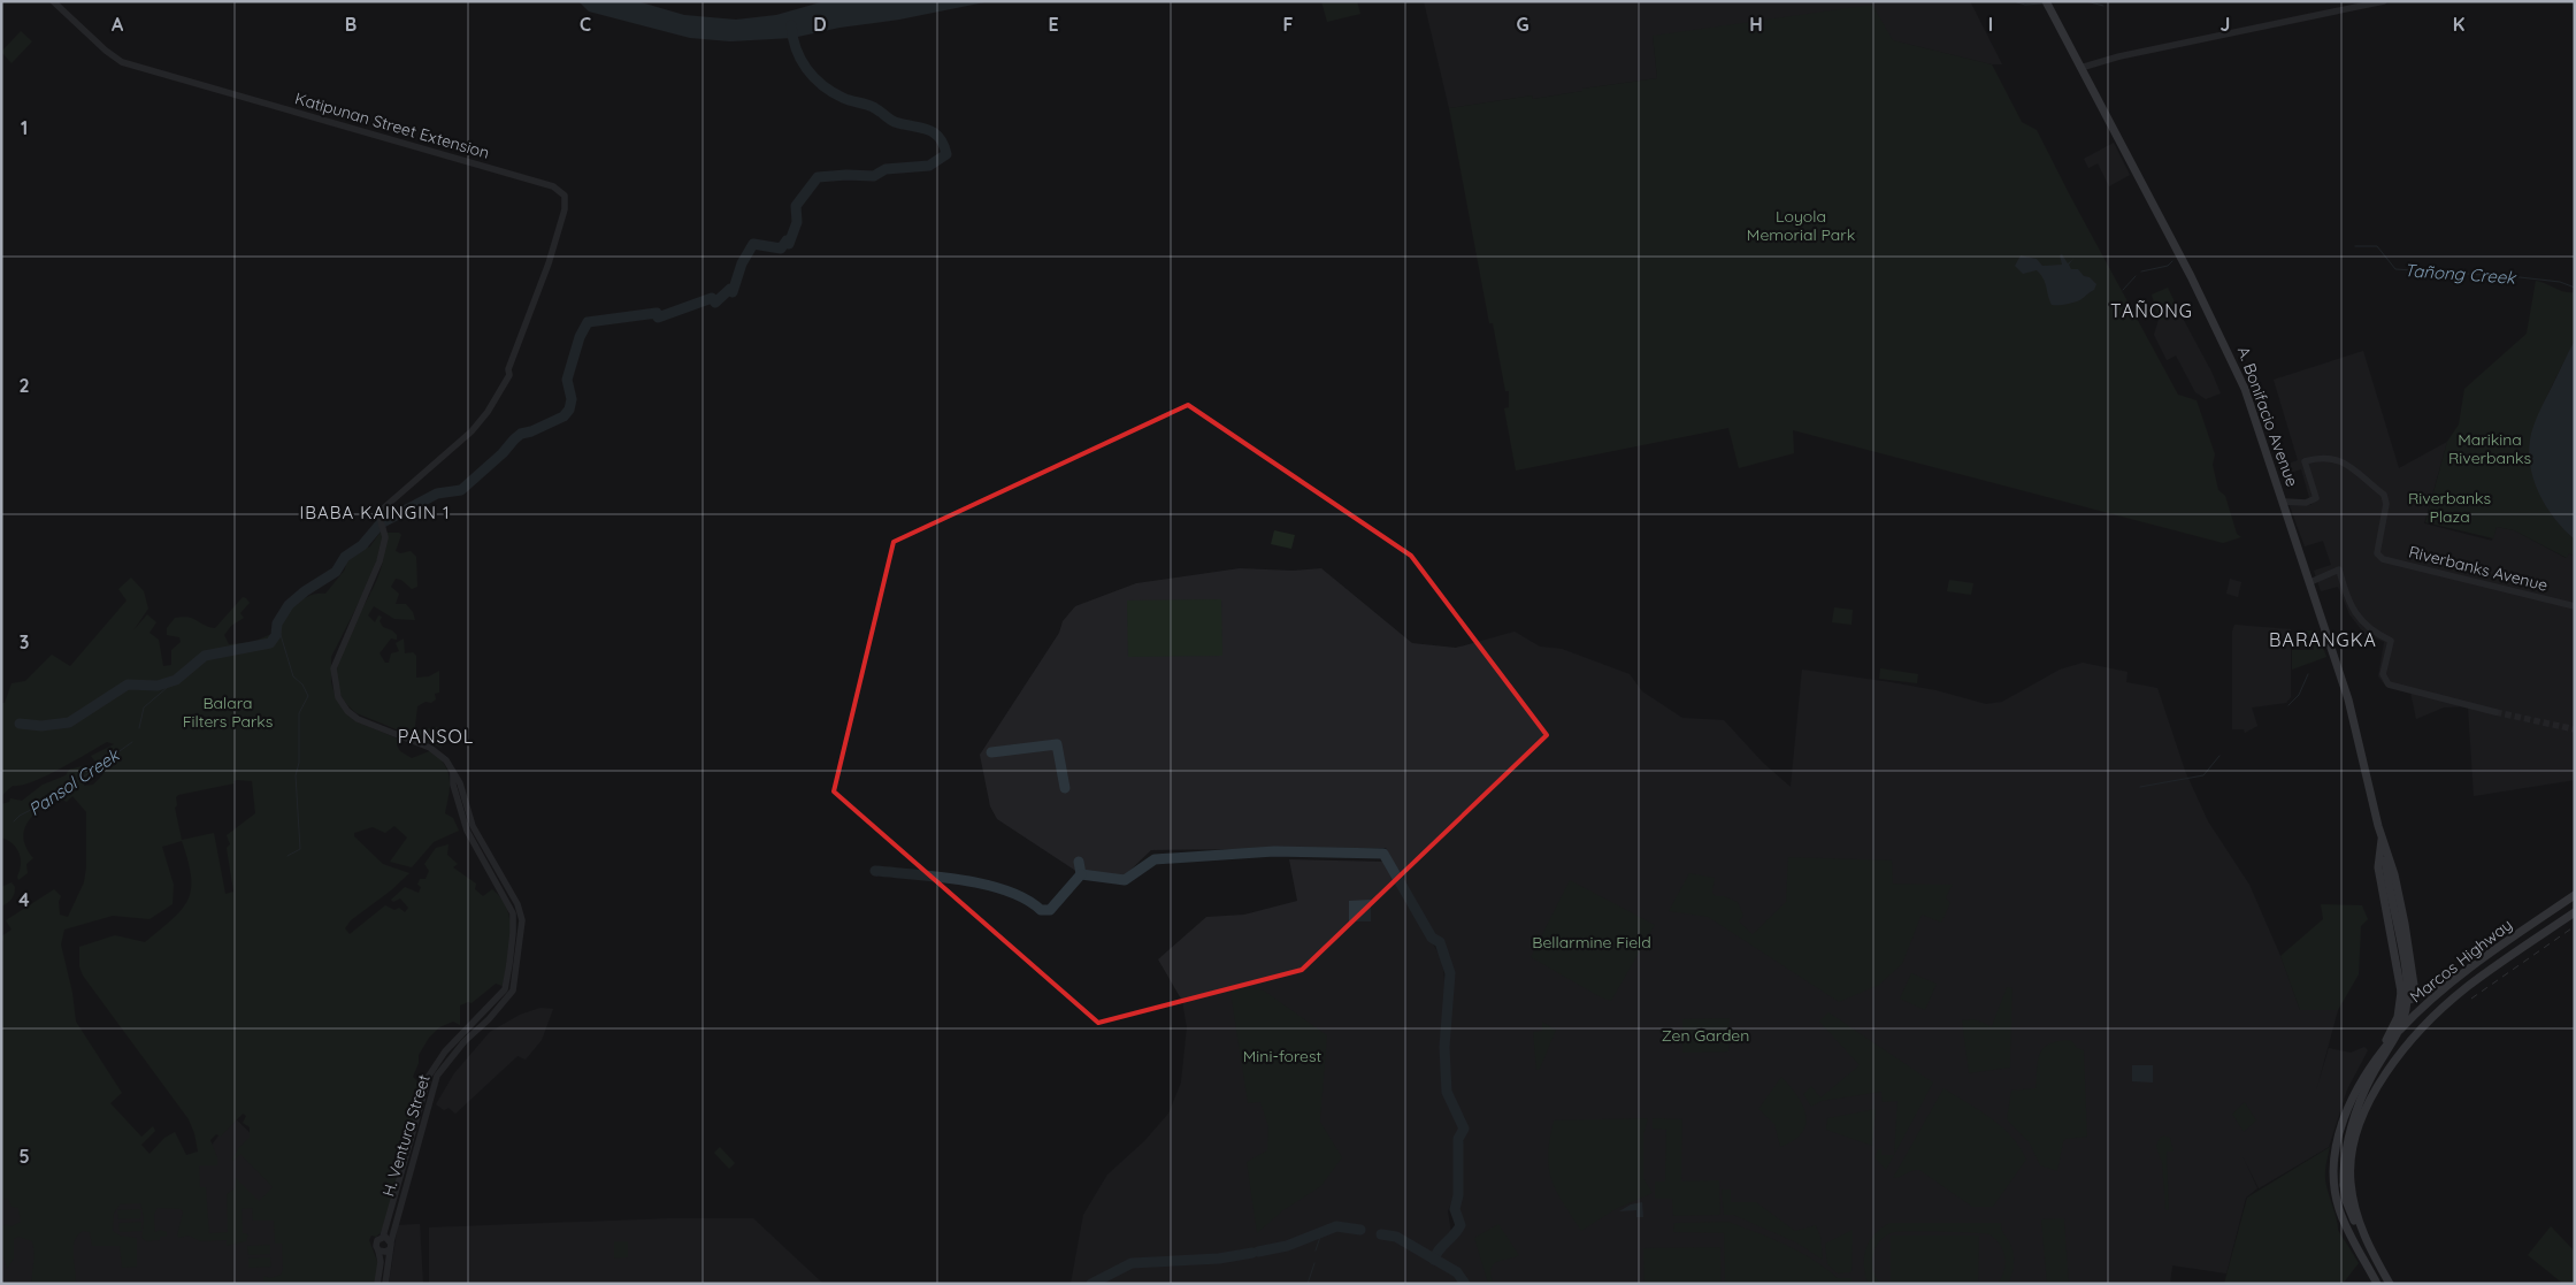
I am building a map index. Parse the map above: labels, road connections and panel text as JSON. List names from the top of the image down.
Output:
{
  "streets": {
    "main road": ["A. Bonifacio Avenue", "Marcos Highway"],
    "street": ["Katipunan Street Extension", "Riverbanks Avenue", "H. Ventura Street"]
  },
  "crossings": [
    ["Katipunan Street Extension", "H. Ventura Street"],
    ["A. Bonifacio Avenue", "Riverbanks Avenue"],
    ["A. Bonifacio Avenue", "Marcos Highway"]
  ],
  "districts": [
    "TAÑONG",
    "IBABA KAINGIN 1",
    "BARANGKA",
    "PANSOL"
  ],
  "water": ["Tañong Creek", "Pansol Creek"],
  "parks": [
    "Loyola Memorial Park",
    "Marikina Riverbanks",
    "Riverbanks Plaza",
    "Balara Filters Parks",
    "Bellarmine Field",
    "Zen Garden",
    "Mini-forest"
  ],
  "grid": {
    "columns": [
      "A",
      "B",
      "C",
      "D",
      "E",
      "F",
      "G",
      "H",
      "I",
      "J",
      "K"
    ],
    "rows": [
      "1",
      "2",
      "3",
      "4",
      "5"
    ]
  }
}
